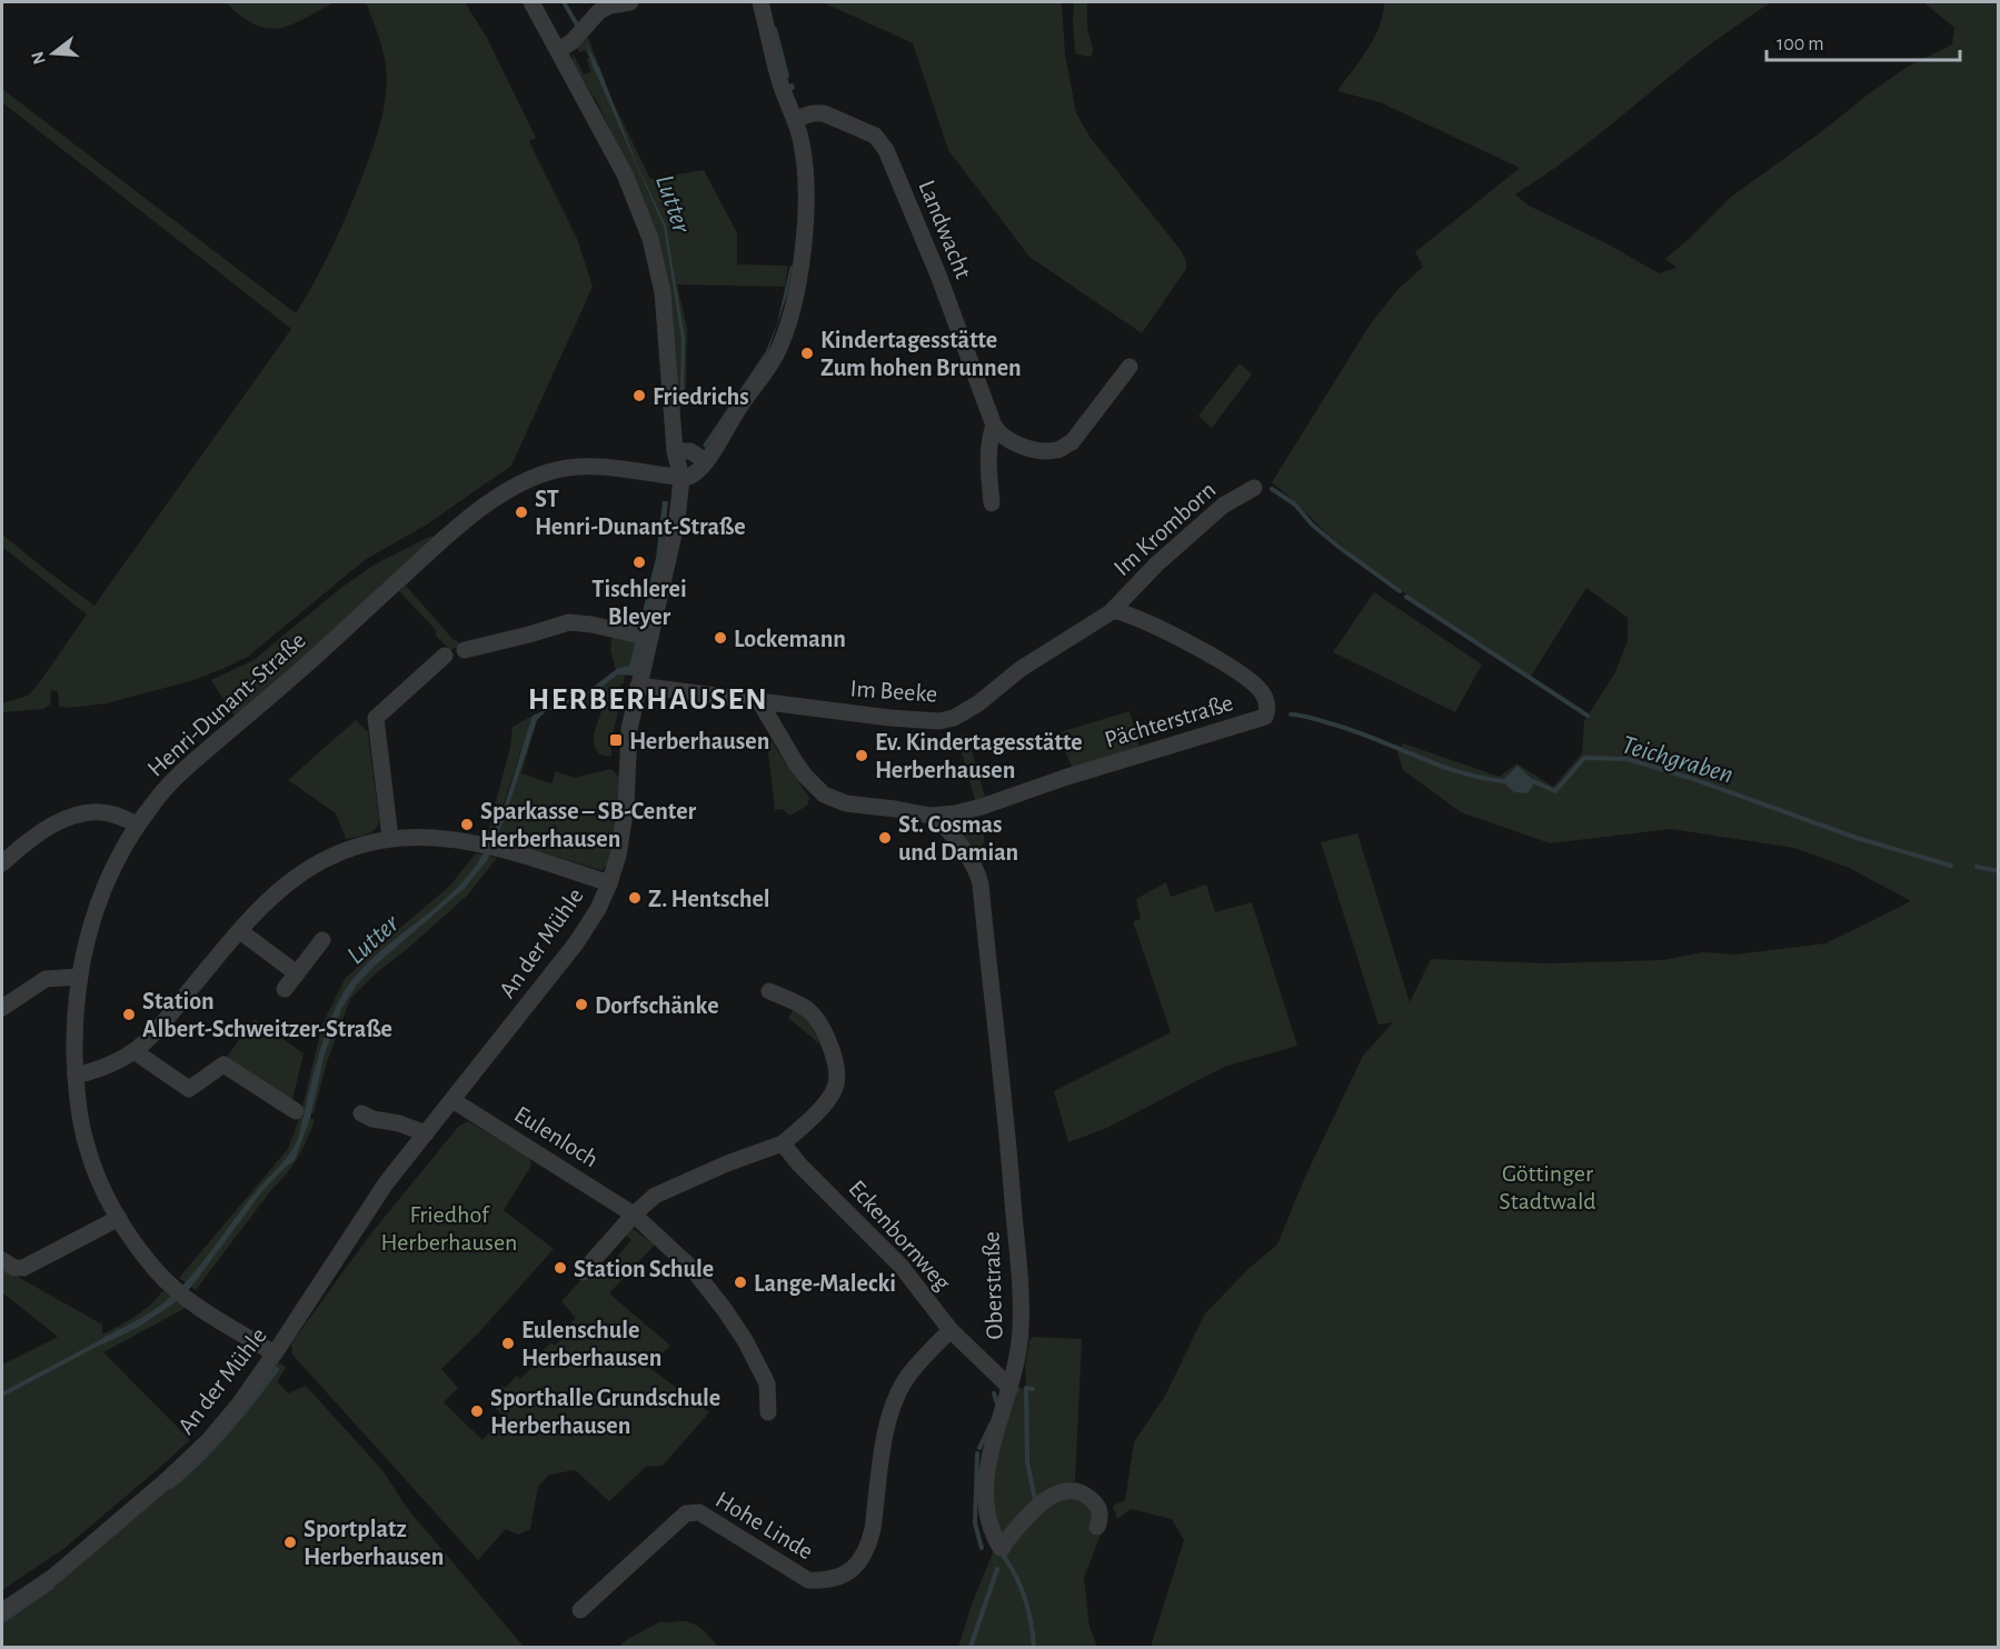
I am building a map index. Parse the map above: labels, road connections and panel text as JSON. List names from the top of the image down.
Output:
{
  "streets": {
    "street": [
      "Landwacht",
      "Im Kromborn",
      "Im Beeke",
      "Henri-Dunant-Straße",
      "Pächterstraße",
      "An der Mühle",
      "Eulenloch",
      "Eckenbornweg",
      "Oberstraße",
      "Hohe Linde"
    ]
  },
  "crossings": [
    ["Im Kromborn", "Im Beeke"],
    ["Im Kromborn", "Pächterstraße"],
    ["Im Beeke", "Pächterstraße"],
    ["Im Beeke", "An der Mühle"],
    ["Henri-Dunant-Straße", "An der Mühle"],
    ["Pächterstraße", "Oberstraße"],
    ["An der Mühle", "Eulenloch"],
    ["Eckenbornweg", "Oberstraße"],
    ["Eckenbornweg", "Hohe Linde"]
  ],
  "districts": ["HERBERHAUSEN"],
  "water": ["Lutter", "Teichgraben"],
  "parks": ["Göttinger Stadtwald", "Friedhof Herberhausen"],
  "places": {
    "other": [
      "Kindertagesstätte Zum hohen Brunnen",
      "Friedrichs",
      "ST Henri-Dunant-Straße",
      "Tischlerei Bleyer",
      "Lockemann",
      "Ev. Kindertagesstätte Herberhausen",
      "Sparkasse – SB-Center Herberhausen",
      "St. Cosmas und Damian",
      "Z. Hentschel",
      "Dorfschänke",
      "Station Albert-Schweitzer-Straße",
      "Station Schule",
      "Lange-Malecki",
      "Eulenschule Herberhausen",
      "Sporthalle Grundschule Herberhausen",
      "Sportplatz Herberhausen"
    ],
    "transit": ["Herberhausen"]
  },
  "scale_bar": "100 m",
  "north": "left"
}
